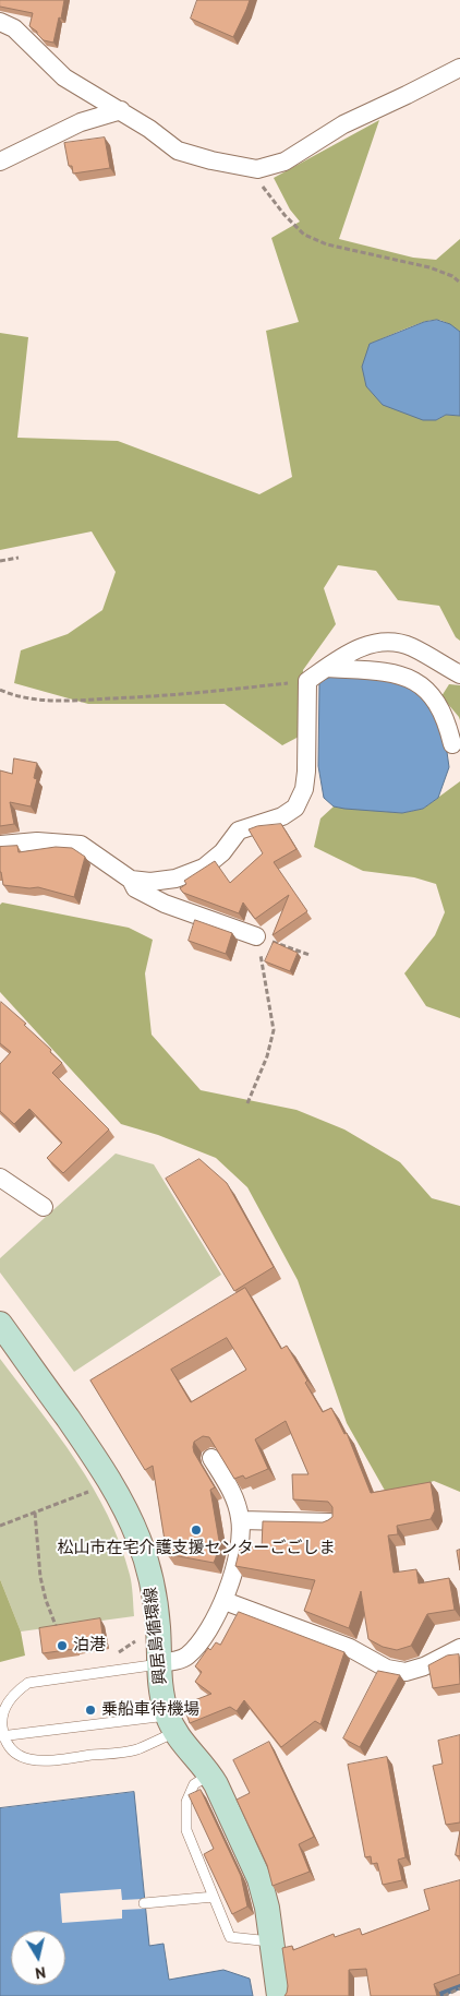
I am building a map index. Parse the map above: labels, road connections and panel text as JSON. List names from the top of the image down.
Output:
{
  "streets": {
    "main road": ["興居島循環線"]
  },
  "places": ["松山市在宅介護支援センターごごしま", "泊港", "乗船車待機場"],
  "north": "bottom"
}
